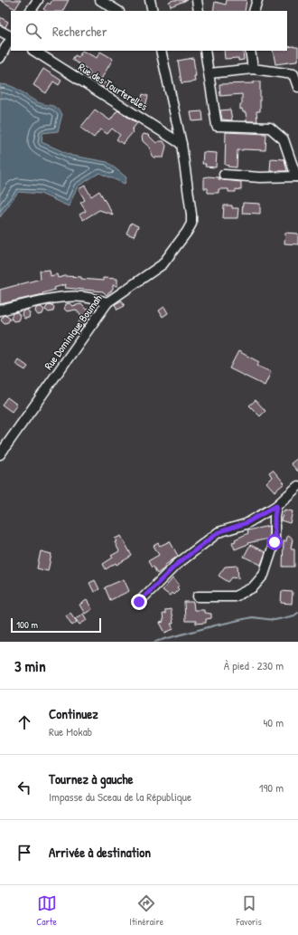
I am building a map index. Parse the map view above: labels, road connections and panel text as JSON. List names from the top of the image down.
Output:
{
  "streets": {
    "street": ["Rue des Tourterelles", "Rue Dominique Boumah"]
  },
  "crossings": [
    ["Rue des Tourterelles", "Rue Dominique Boumah"]
  ],
  "scale_bar": "100 m",
  "page": {
    "search": "Rechercher",
    "scale": "100 m",
    "heading": ["3 min", "À pied · 230 m"],
    "list": [
      ["Continuez", "Rue Mokab", "40 m"],
      ["Tournez à gauche", "Impasse du Sceau de la République", "190 m"],
      "Arrivée à destination"
    ],
    "nav": ["Carte", "Itinéraire", "Favoris"]
  }
}
